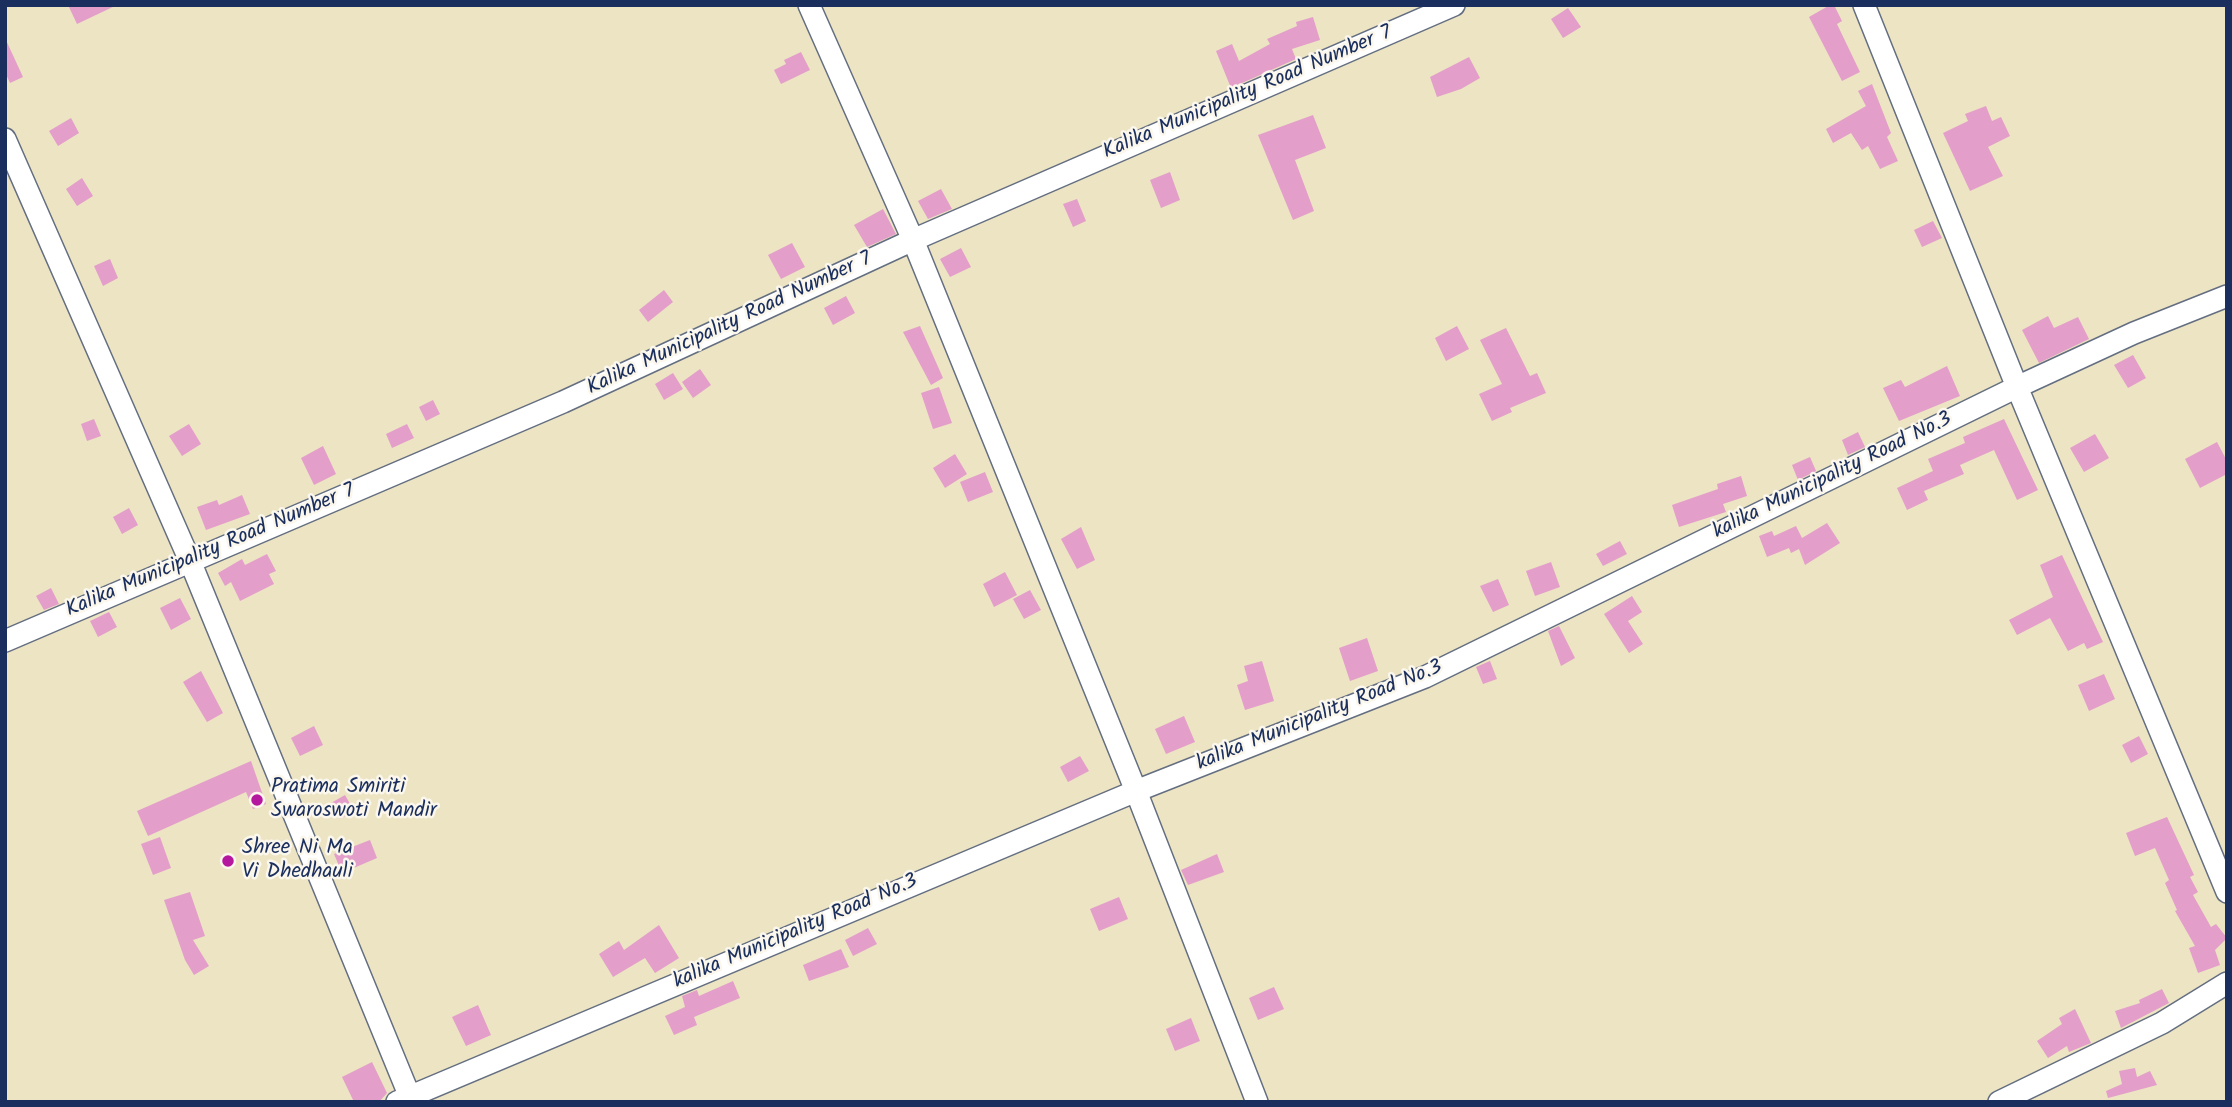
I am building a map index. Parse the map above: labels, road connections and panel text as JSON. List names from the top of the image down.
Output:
{
  "streets": {
    "street": ["Kalika Municipality Road Number 7", "kalika Municipality Road No.3"]
  },
  "places": ["Pratima Smiriti Swaroswoti Mandir", "Shree Ni Ma Vi Dhedhauli"]
}
